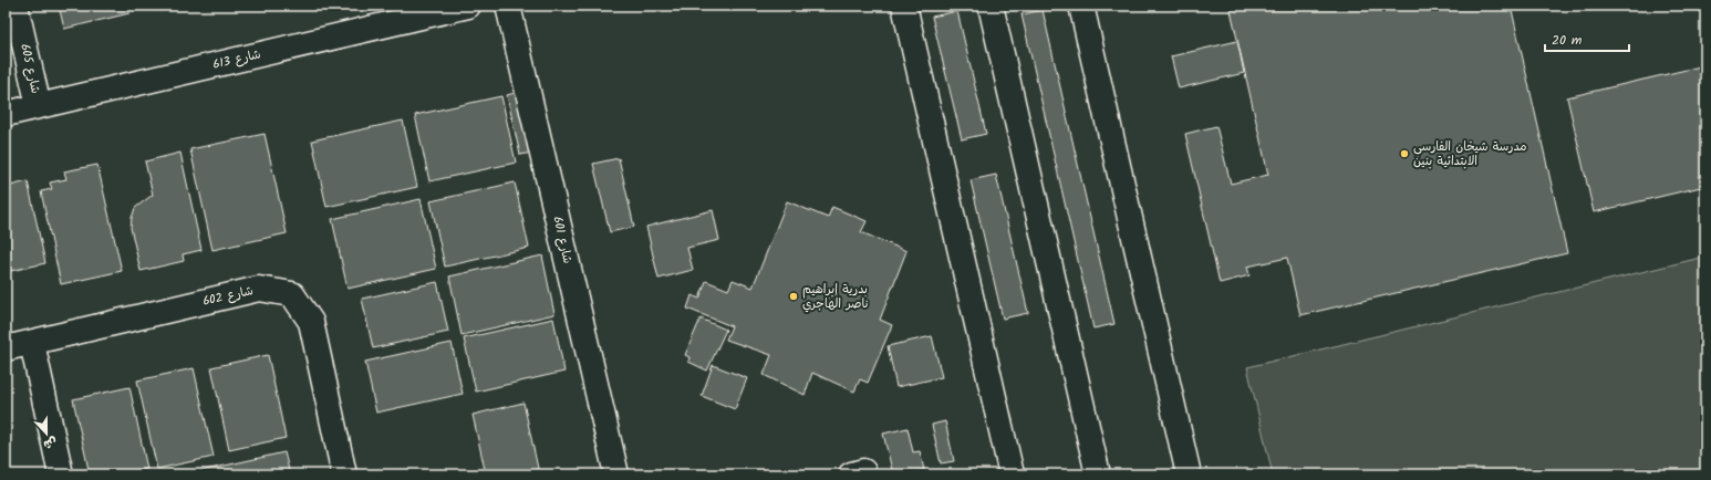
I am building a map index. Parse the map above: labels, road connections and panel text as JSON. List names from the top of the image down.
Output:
{
  "streets": {
    "street": [
      "شارع 613",
      "شارع 605",
      "شارع 601",
      "شارع 602"
    ]
  },
  "crossings": [
    ["شارع 613", "شارع 605"]
  ],
  "places": ["مدرسة شيخان الفارسي الابتدائية بنين", "بدرية إبراهيم ناصر الهاجري"],
  "scale_bar": "20 m",
  "north": "bottom"
}
